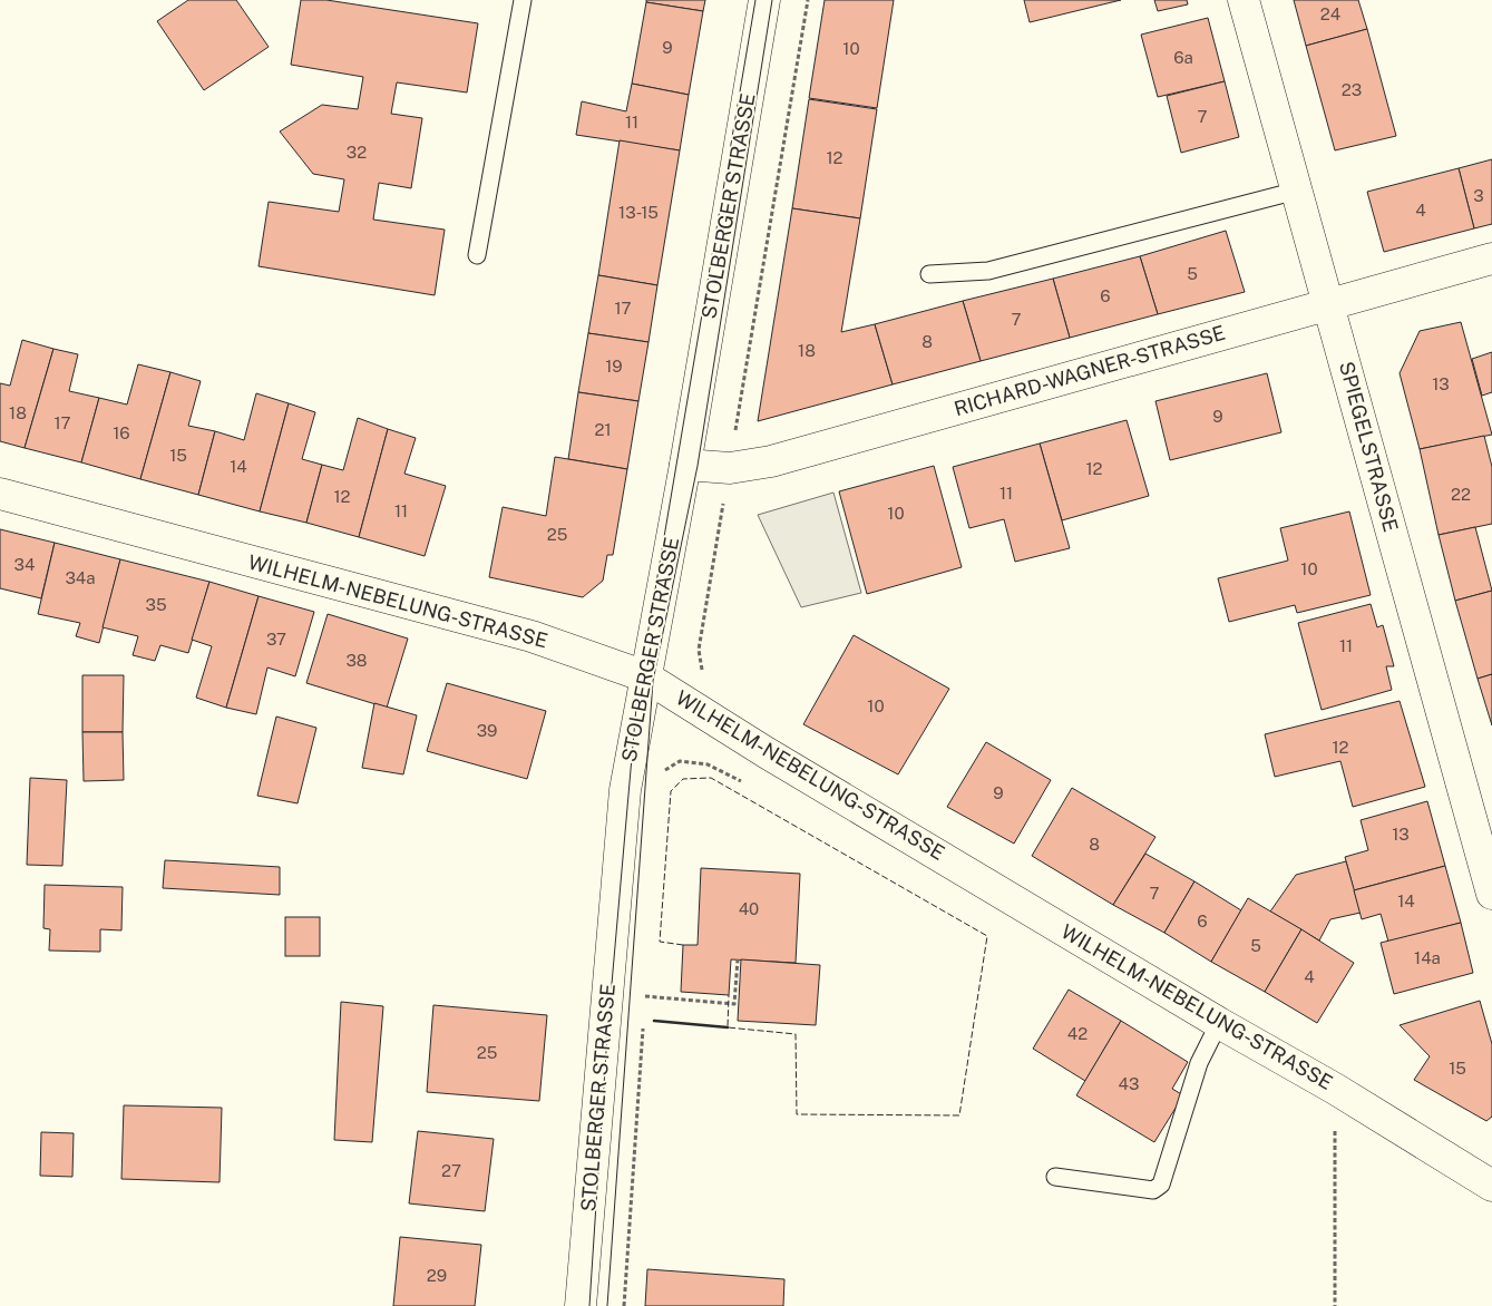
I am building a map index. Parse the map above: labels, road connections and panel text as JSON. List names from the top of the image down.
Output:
{
  "streets": {
    "street": [
      "STOLBERGER STRASSE",
      "RICHARD-WAGNER-STRASSE",
      "SPIEGELSTRASSE",
      "WILHELM-NEBELUNG-STRASSE"
    ]
  },
  "crossings": [
    ["STOLBERGER STRASSE", "RICHARD-WAGNER-STRASSE"],
    ["STOLBERGER STRASSE", "WILHELM-NEBELUNG-STRASSE"],
    ["RICHARD-WAGNER-STRASSE", "SPIEGELSTRASSE"]
  ],
  "house_numbers": [
    "24",
    "9",
    "10",
    "6a",
    "23",
    "7",
    "11",
    "32",
    "12",
    "3",
    "4",
    "13-15",
    "5",
    "6",
    "17",
    "7",
    "8",
    "18",
    "19",
    "13",
    "18",
    "9",
    "17",
    "21",
    "16",
    "15",
    "14",
    "12",
    "11",
    "22",
    "12",
    "11",
    "10",
    "25",
    "34",
    "10",
    "34a",
    "35",
    "37",
    "11",
    "38",
    "10",
    "39",
    "12",
    "9",
    "13",
    "8",
    "7",
    "14",
    "40",
    "6",
    "5",
    "14a",
    "4",
    "42",
    "25",
    "15",
    "43",
    "27",
    "29"
  ]
}
